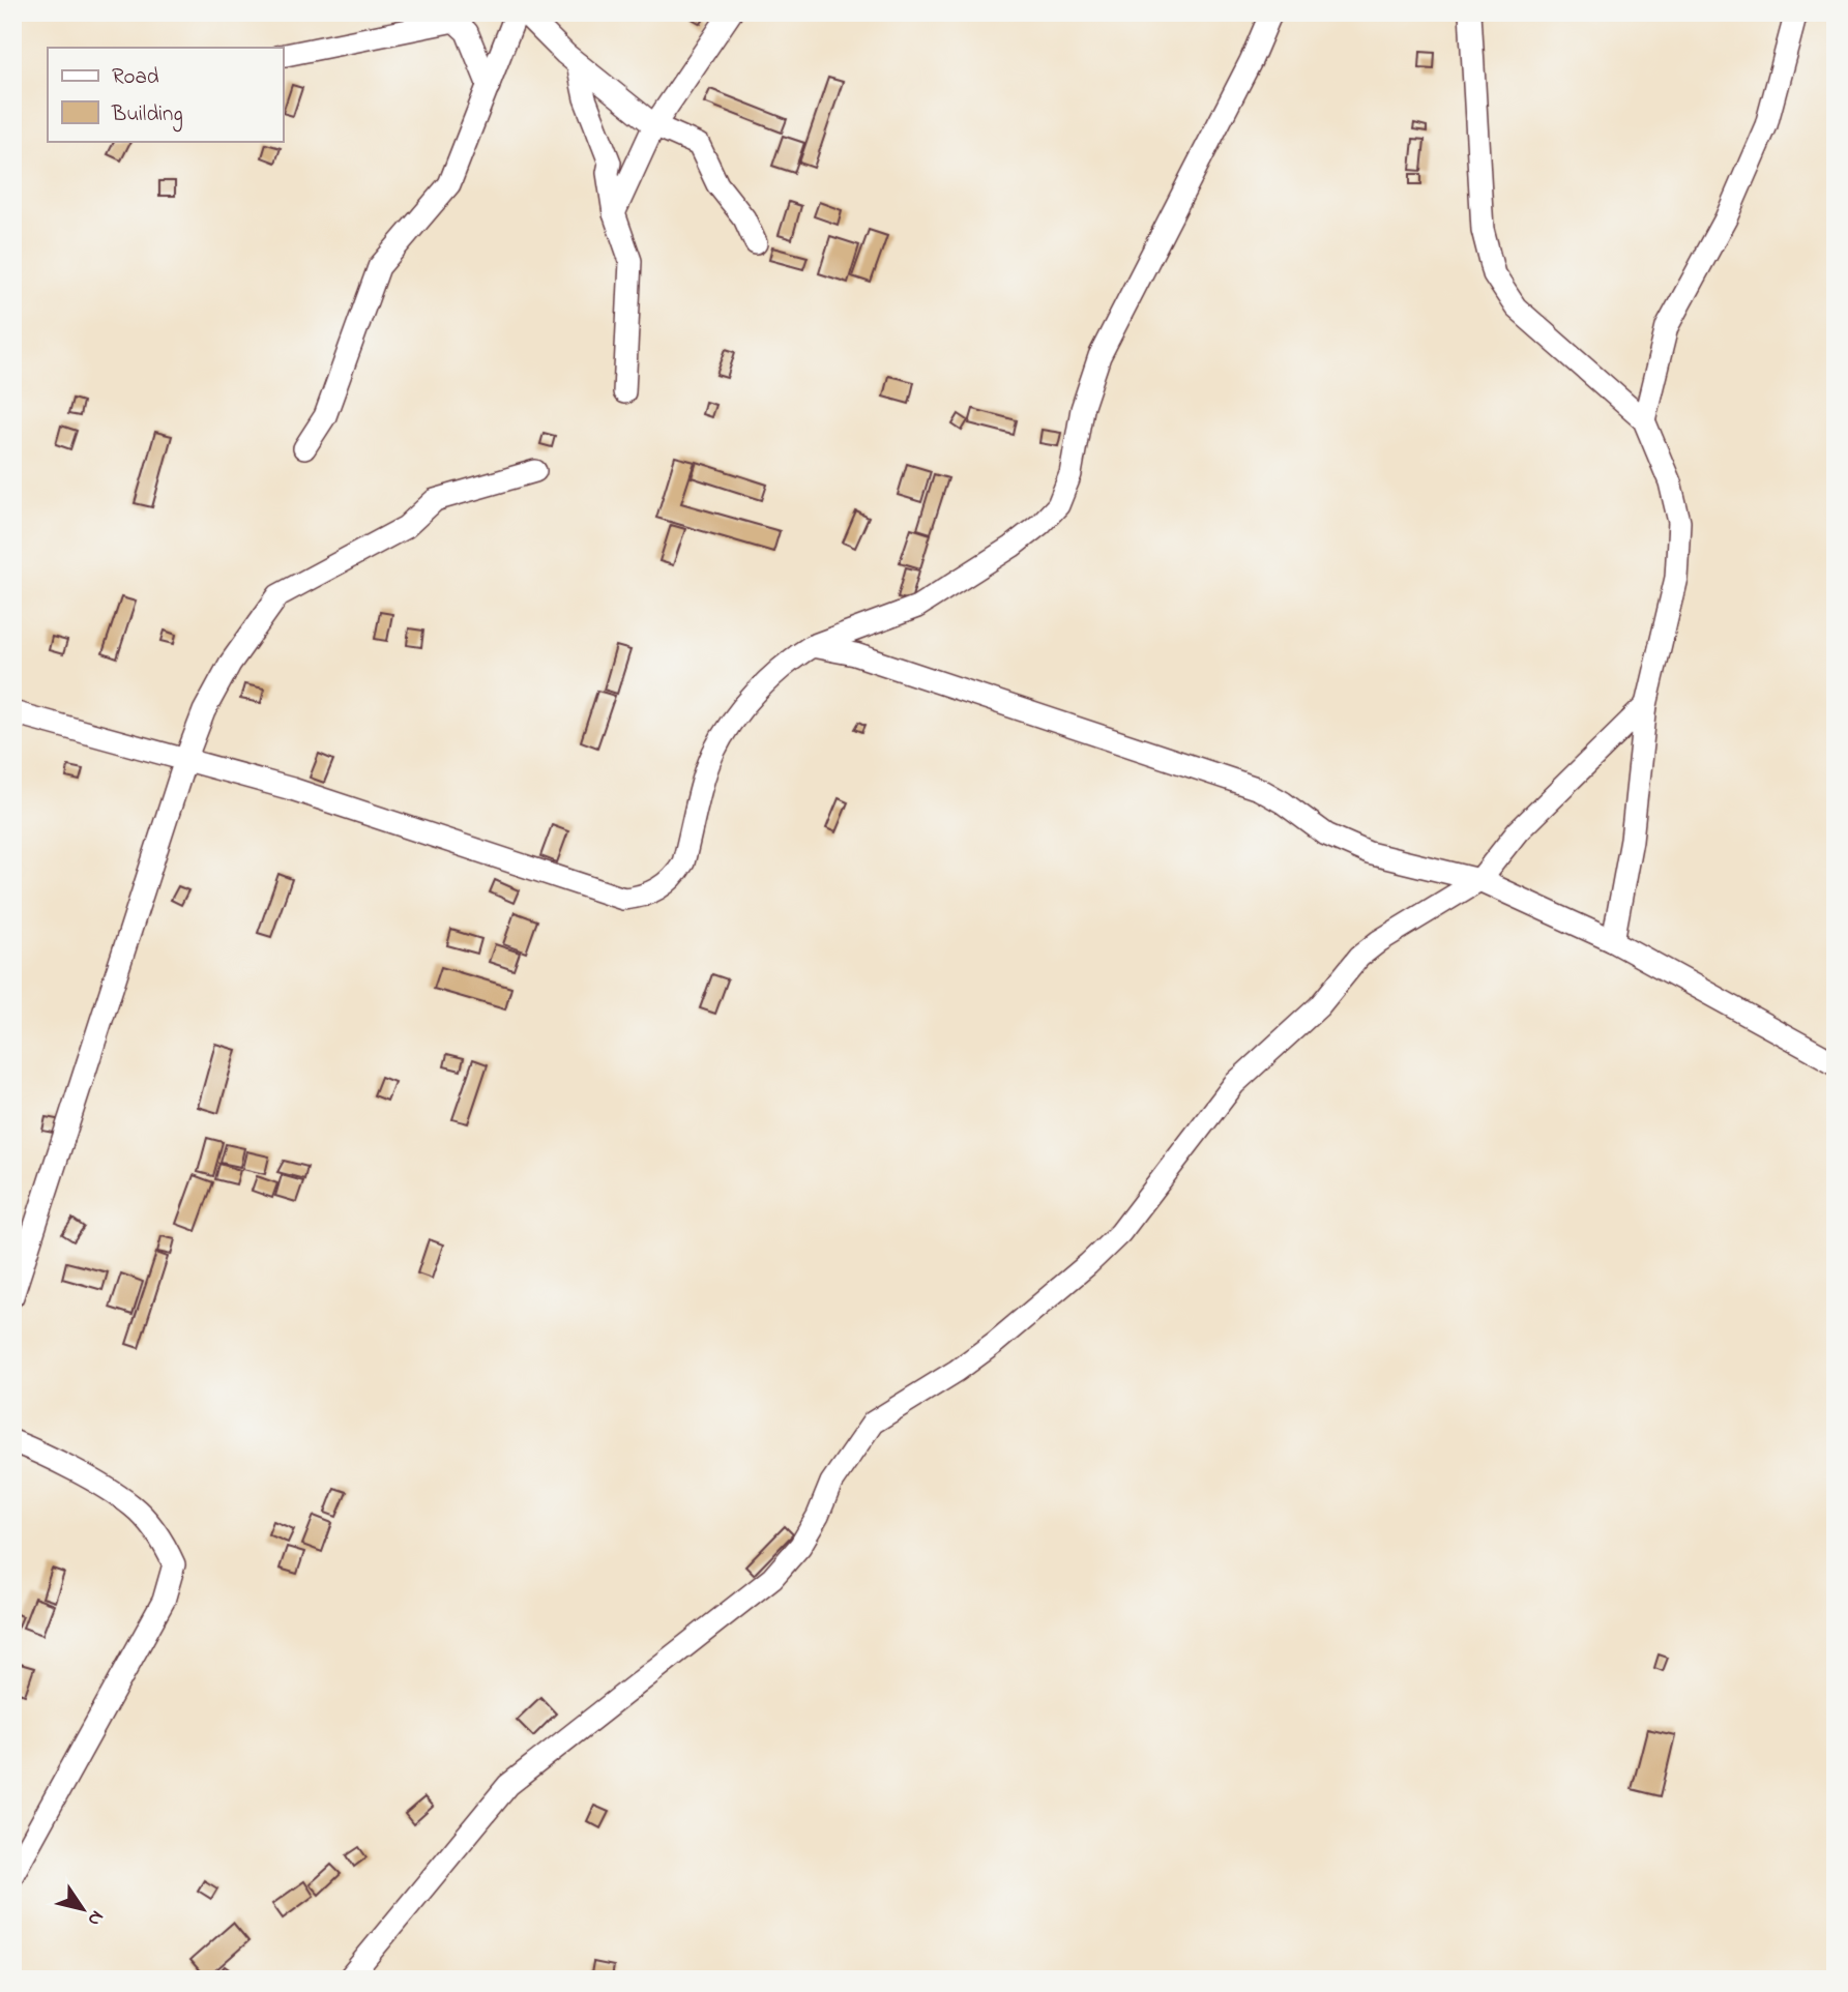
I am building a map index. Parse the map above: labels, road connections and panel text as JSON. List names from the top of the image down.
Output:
{
  "legend": ["Road", "Building"],
  "north": "bottom right"
}
